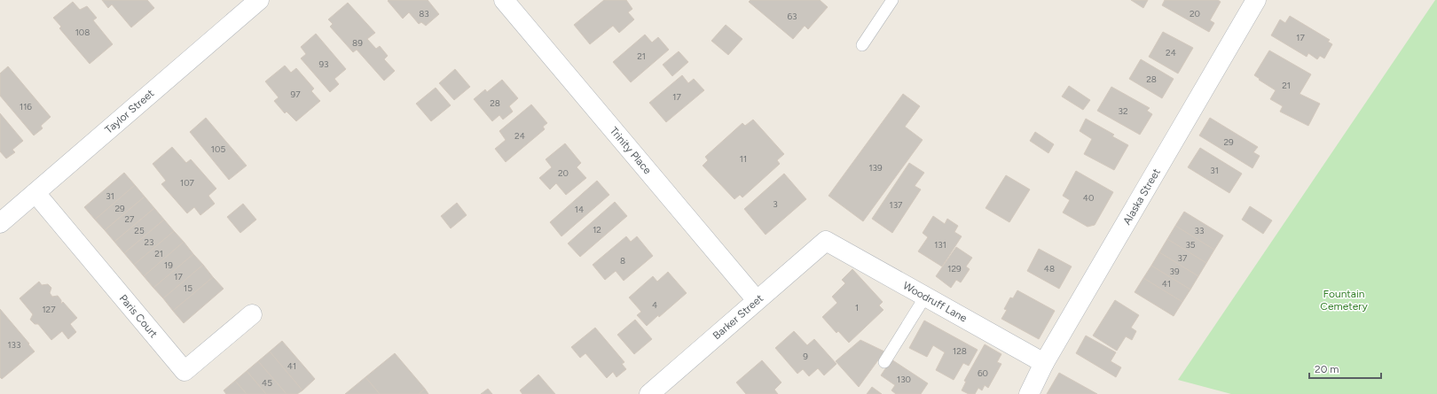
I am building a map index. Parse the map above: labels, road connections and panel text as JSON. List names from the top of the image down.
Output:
{
  "streets": {
    "street": [
      "Taylor Street",
      "Trinity Place",
      "Alaska Street",
      "Woodruff Lane",
      "Paris Court",
      "Barker Street"
    ]
  },
  "crossings": [
    ["Taylor Street", "Paris Court"],
    ["Trinity Place", "Barker Street"],
    ["Alaska Street", "Woodruff Lane"],
    ["Woodruff Lane", "Barker Street"]
  ],
  "parks": ["Fountain Cemetery"],
  "house_numbers": [
    "83",
    "20",
    "63",
    "108",
    "17",
    "89",
    "24",
    "21",
    "93",
    "28",
    "21",
    "97",
    "17",
    "28",
    "116",
    "32",
    "24",
    "29",
    "105",
    "11",
    "139",
    "31",
    "20",
    "107",
    "31",
    "40",
    "3",
    "137",
    "29",
    "14",
    "27",
    "12",
    "25",
    "33",
    "23",
    "131",
    "35",
    "21",
    "37",
    "8",
    "19",
    "129",
    "48",
    "39",
    "17",
    "41",
    "15",
    "4",
    "1",
    "127",
    "133",
    "128",
    "9",
    "41",
    "60",
    "130",
    "45"
  ],
  "scale_bar": "20 m"
}
